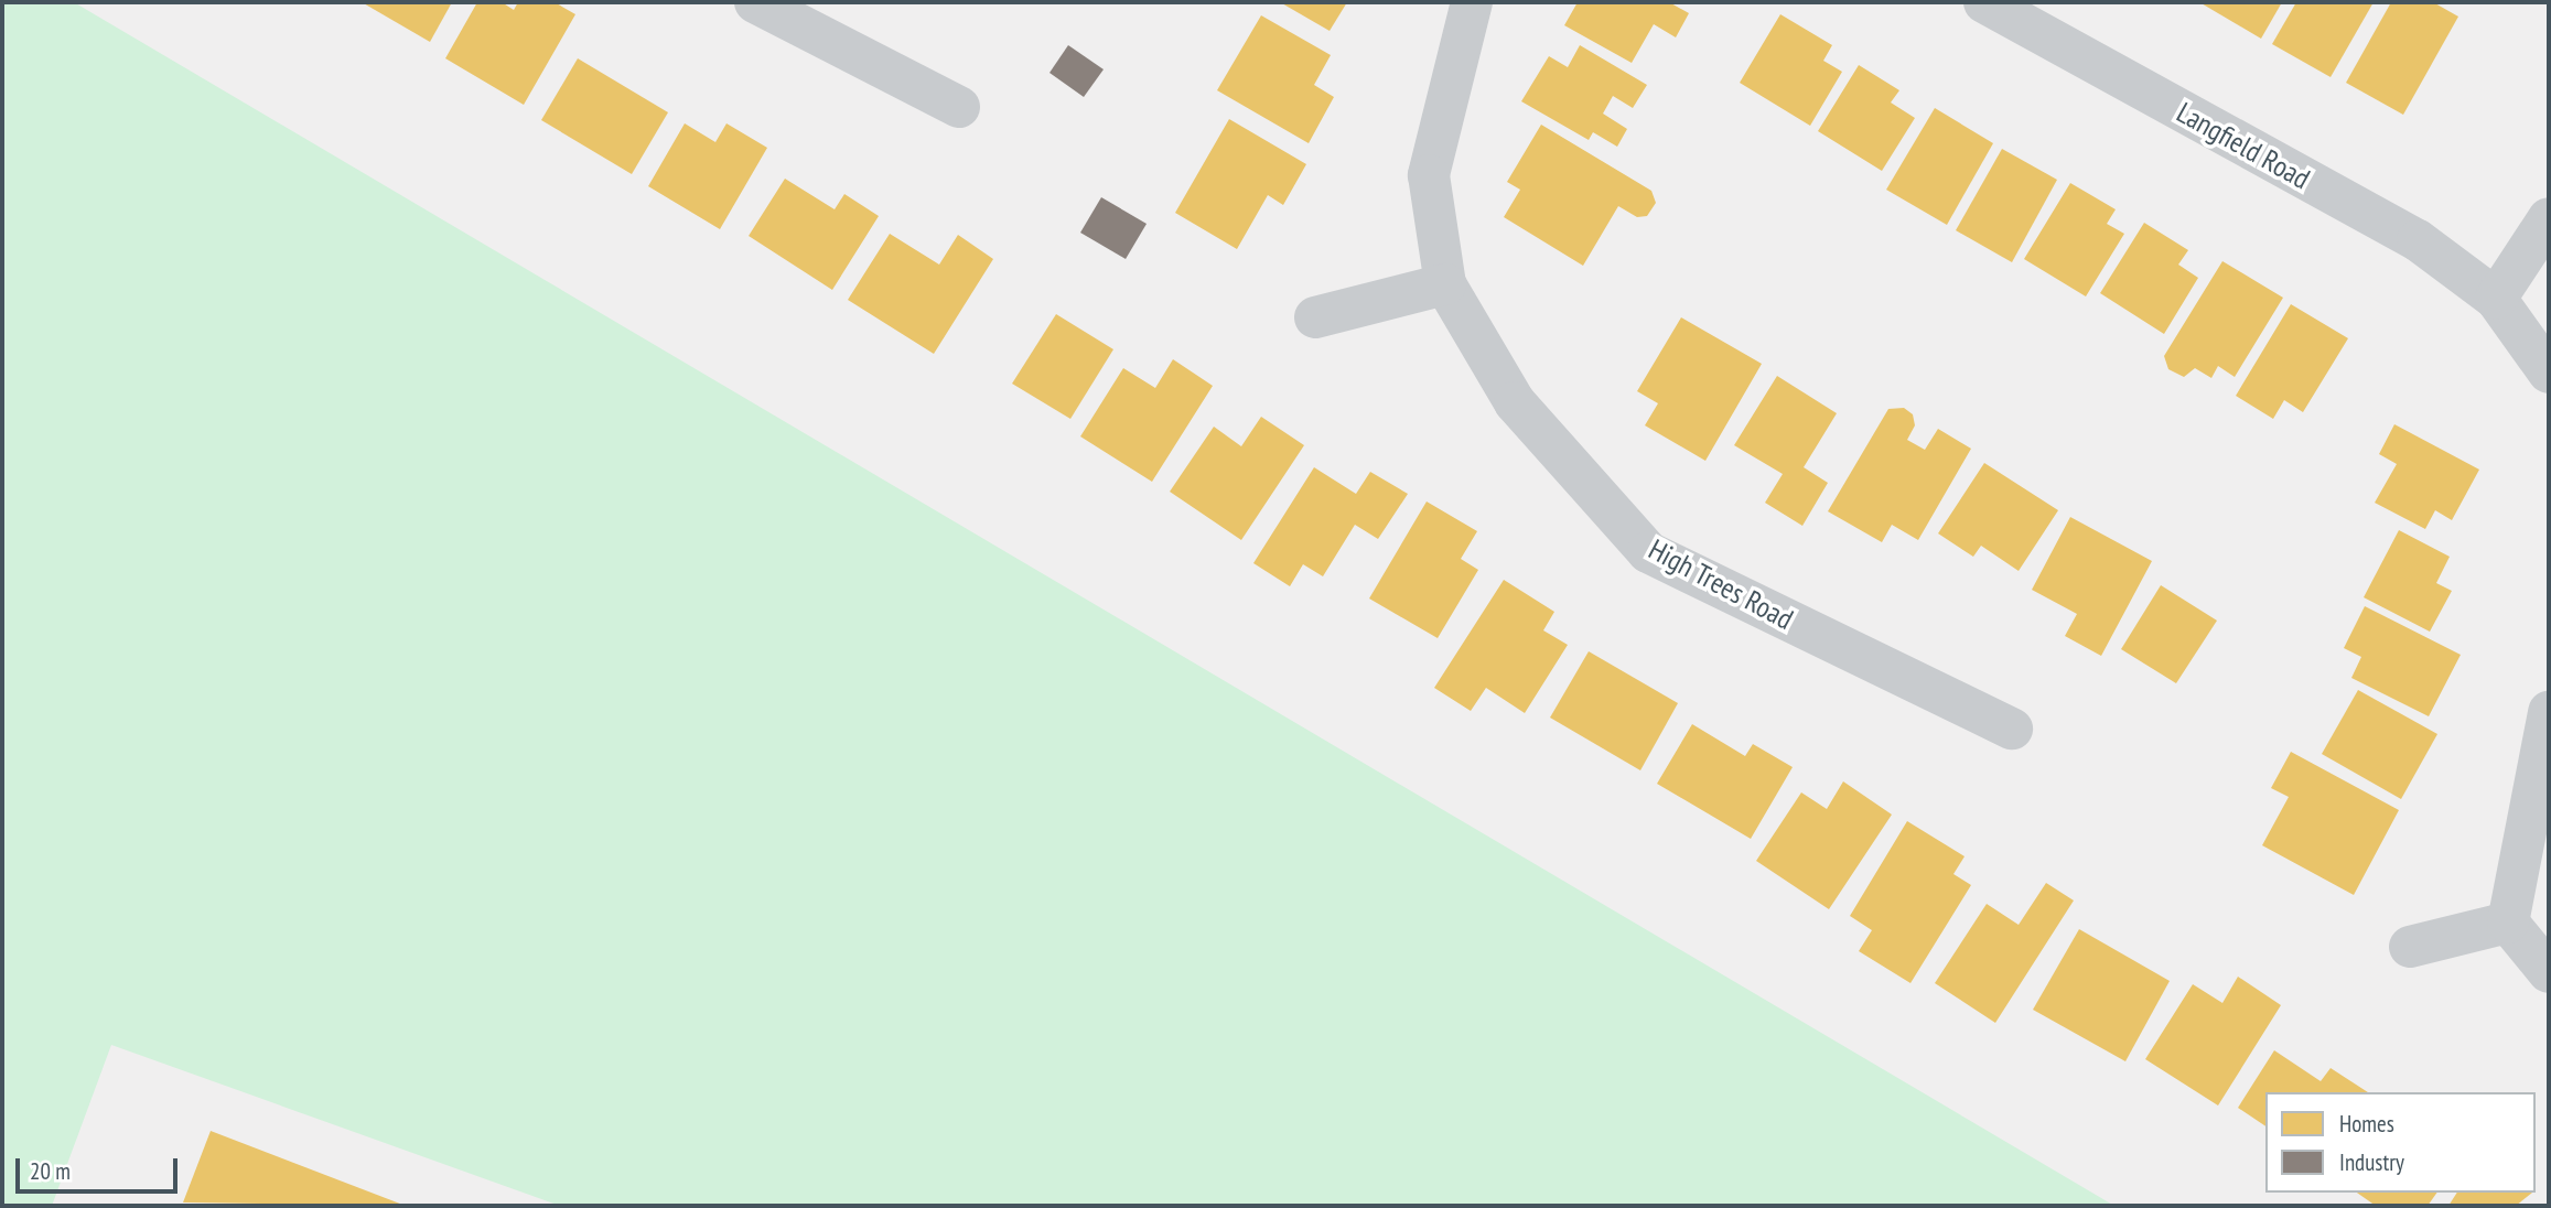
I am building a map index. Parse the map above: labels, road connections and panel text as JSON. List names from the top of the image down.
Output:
{
  "streets": {
    "street": ["Langfield Road", "High Trees Road"]
  },
  "legend": ["Homes", "Industry"],
  "scale_bar": "20 m"
}
